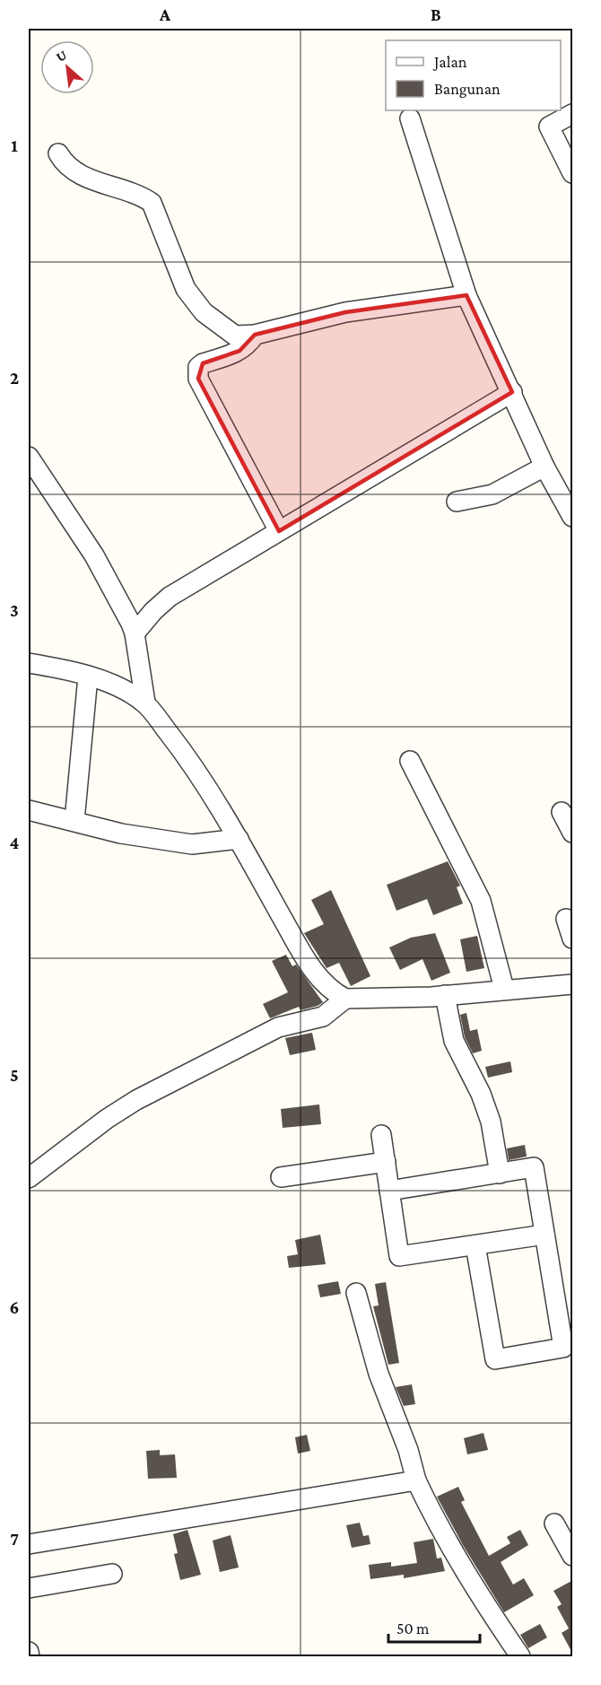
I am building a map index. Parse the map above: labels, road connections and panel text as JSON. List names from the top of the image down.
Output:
{
  "legend": ["Jalan", "Bangunan"],
  "scale_bar": "50 m",
  "north": "top left",
  "grid": {
    "columns": ["A", "B"],
    "rows": [
      "1",
      "2",
      "3",
      "4",
      "5",
      "6",
      "7"
    ]
  }
}
